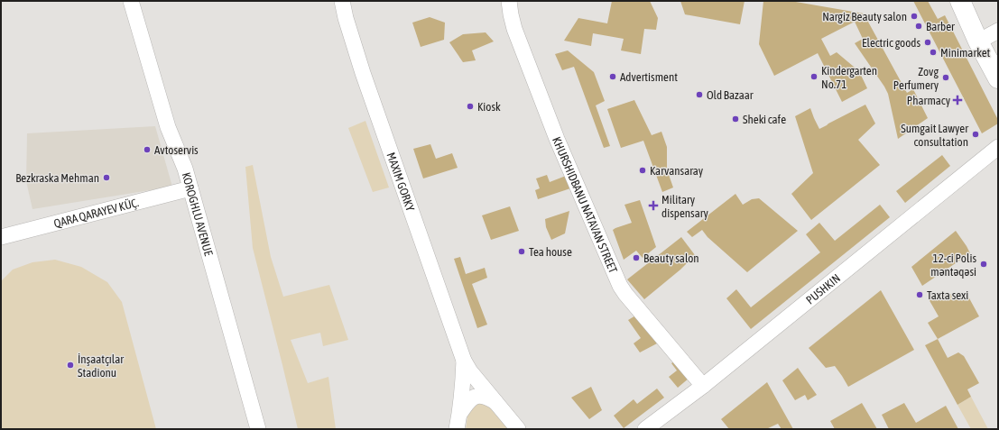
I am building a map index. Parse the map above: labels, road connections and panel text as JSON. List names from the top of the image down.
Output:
{
  "streets": {
    "street": [
      "MAXIM GORKY",
      "KHURSHIDBANU NATAVAN STREET",
      "QARA QARAYEV KÜÇ.",
      "KOROGHLU AVENUE",
      "PUSHKIN"
    ]
  },
  "crossings": [
    ["KHURSHIDBANU NATAVAN STREET", "PUSHKIN"],
    ["QARA QARAYEV KÜÇ.", "KOROGHLU AVENUE"]
  ],
  "places": {
    "other": [
      "Nargiz Beauty salon",
      "Barber",
      "Electric goods",
      "Minimarket",
      "Advertisment",
      "Kindergarten No.71",
      "Zovg Perfumery",
      "Old Bazaar",
      "Kiosk",
      "Sheki cafe",
      "Sumgait Lawyer consultation",
      "Avtoservis",
      "Karvansaray",
      "Bezkraska Mehman",
      "Tea house",
      "Beauty salon",
      "12-ci Polis məntəqəsi",
      "Taxta sexi",
      "İnşaatçılar Stadionu"
    ],
    "health": ["Pharmacy", "Military dispensary"]
  }
}
